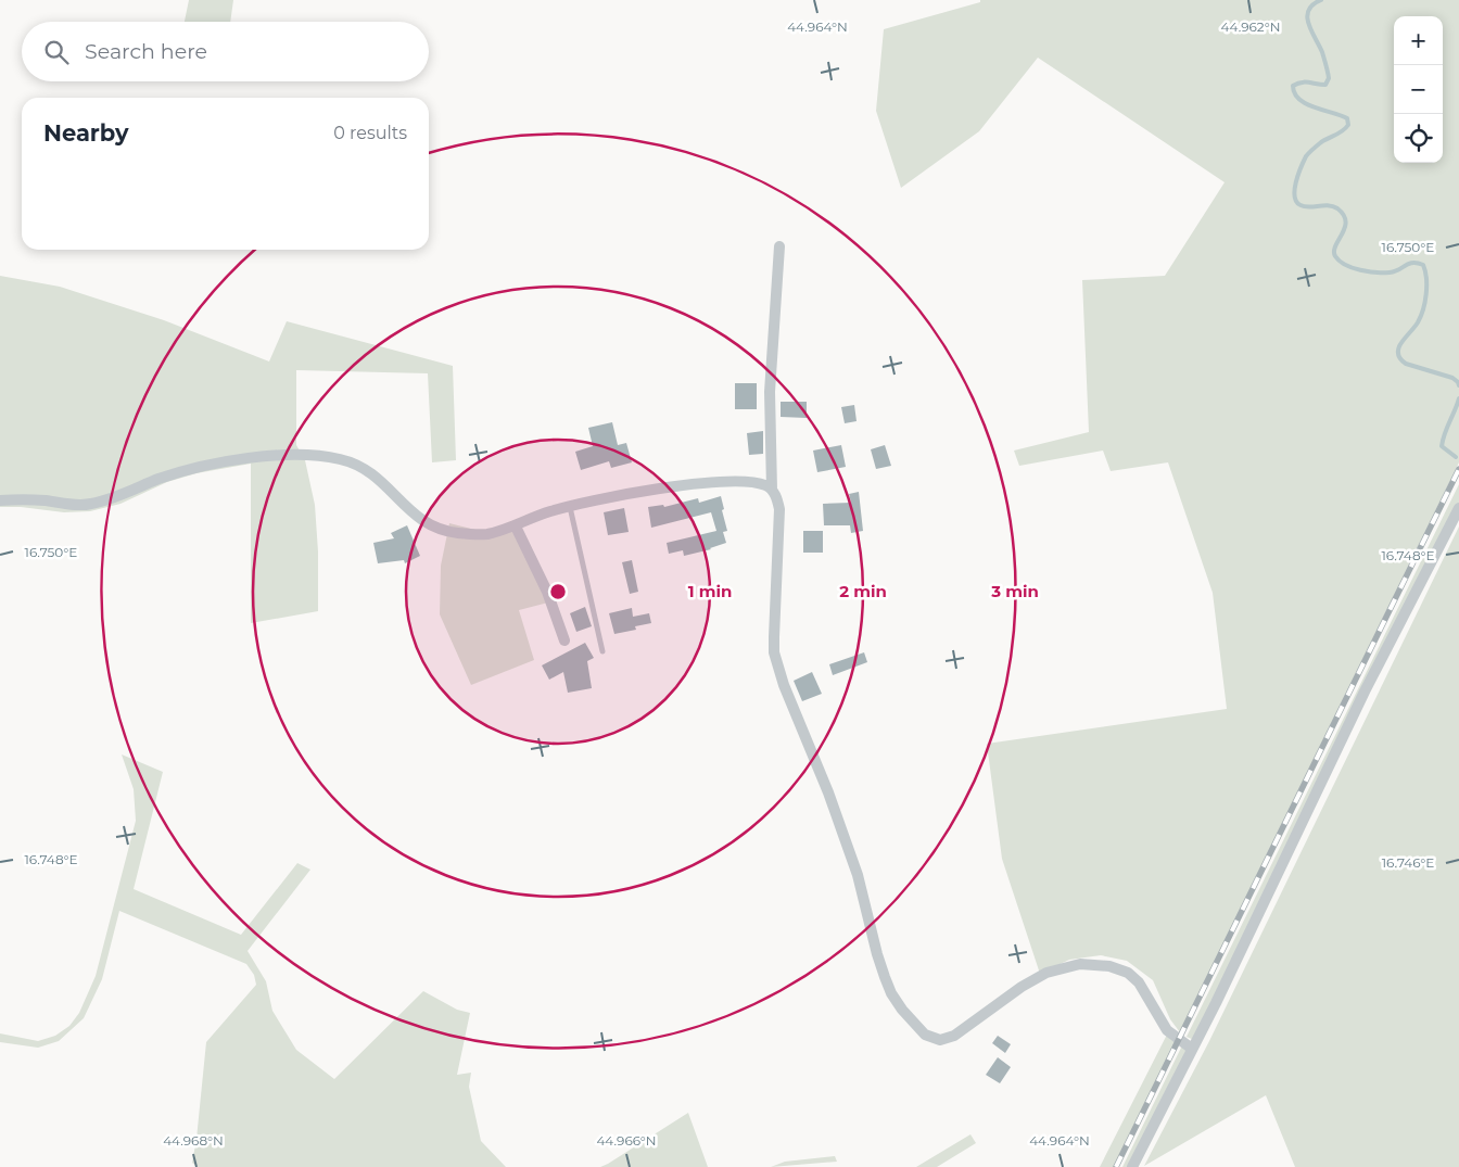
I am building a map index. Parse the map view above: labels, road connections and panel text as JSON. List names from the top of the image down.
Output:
{
  "page": {
    "map_buttons": ["+", "−"],
    "search": "Search here",
    "heading": ["Nearby", "0 results"]
  },
  "coordinates": [
    "44.964°N",
    "44.962°N",
    "16.750°E",
    "16.748°E",
    "16.746°E",
    "44.968°N",
    "44.966°N"
  ],
  "rings": ["1 min", "2 min", "3 min"]
}
